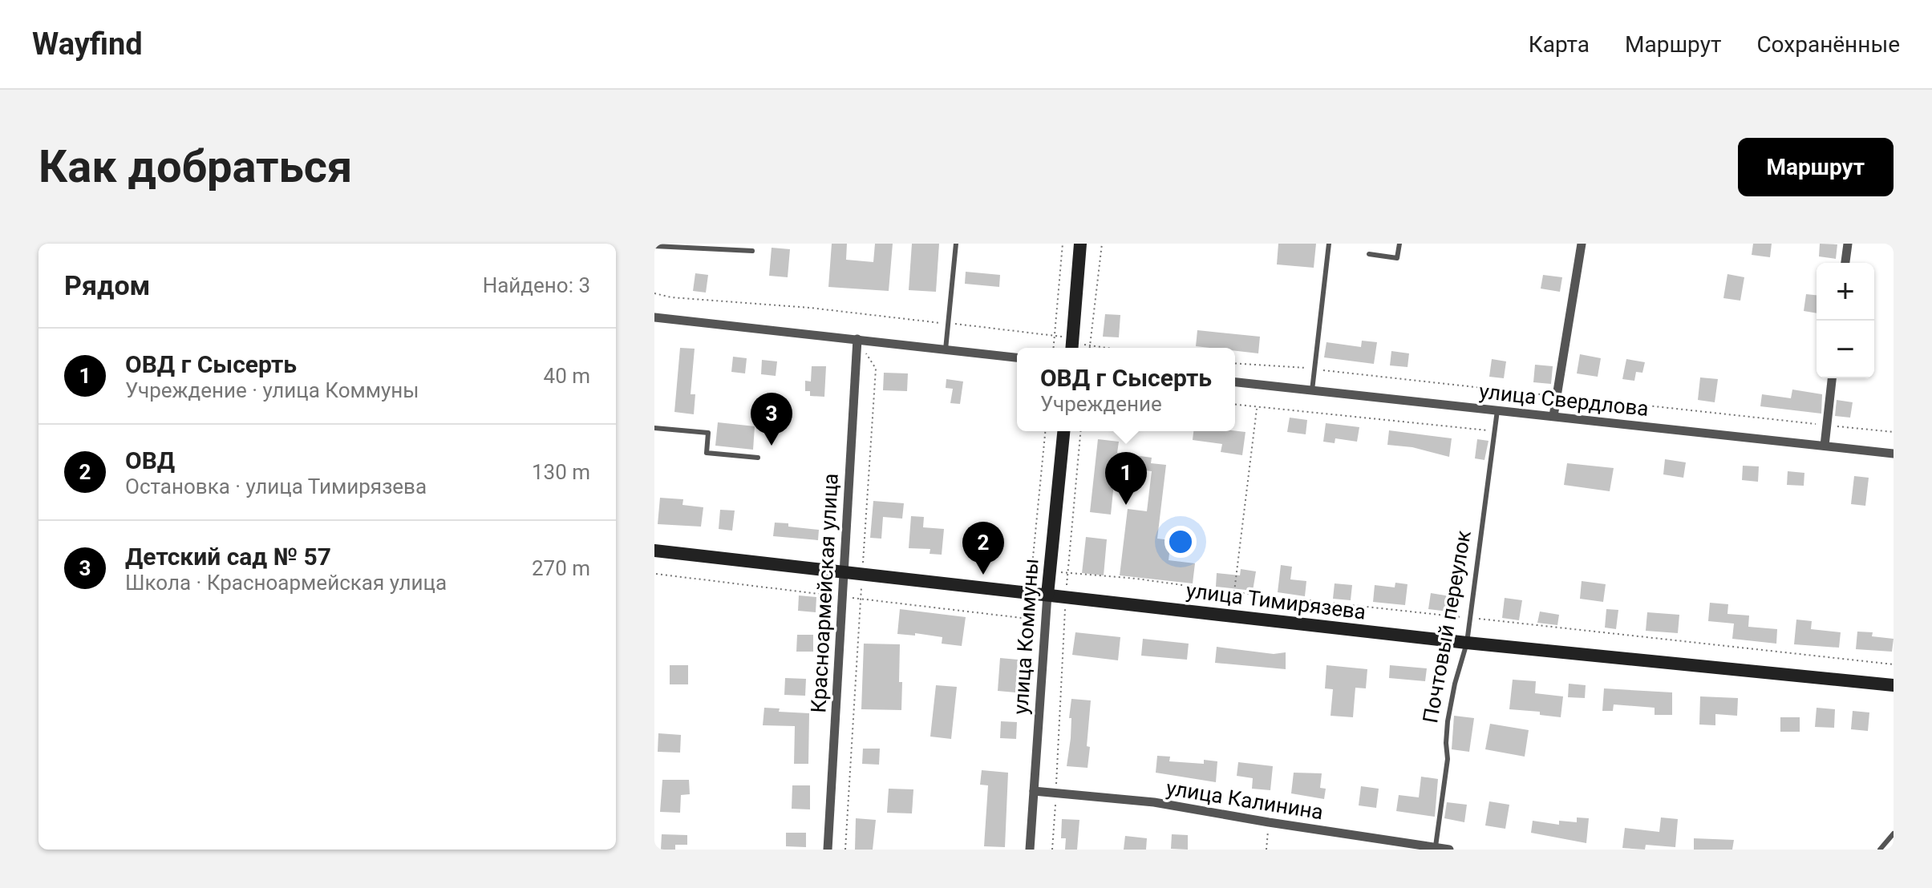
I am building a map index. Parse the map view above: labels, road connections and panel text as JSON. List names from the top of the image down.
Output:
{
  "streets": {
    "main road": ["улица Тимирязева", "улица Коммуны"],
    "street": ["улица Свердлова", "Красноармейская улица", "улица Калинина"],
    "lane": ["Почтовый переулок"]
  },
  "crossings": [
    ["улица Свердлова", "Почтовый переулок"],
    ["Красноармейская улица", "улица Тимирязева"],
    ["улица Тимирязева", "Почтовый переулок"],
    ["улица Тимирязева", "улица Коммуны"],
    ["Почтовый переулок", "улица Калинина"],
    ["улица Коммуны", "улица Калинина"]
  ],
  "page": {
    "header": "Wayfind",
    "nav": ["Карта", "Маршрут", "Сохранённые"],
    "buttons": "Маршрут",
    "title": "Как добраться",
    "heading": ["Рядом", "Найдено: 3"],
    "map_buttons": ["+", "−"],
    "list": [
      {
        "mark": "1",
        "name": "ОВД г Сысерть",
        "note": "Учреждение · улица Коммуны",
        "value": "40 m"
      },
      {
        "mark": "2",
        "name": "ОВД",
        "note": "Остановка · улица Тимирязева",
        "value": "130 m"
      },
      {
        "mark": "3",
        "name": "Детский сад № 57",
        "note": "Школа · Красноармейская улица",
        "value": "270 m"
      }
    ],
    "popup": ["ОВД г Сысерть", "Учреждение"],
    "pins": ["3", "1", "2"]
  }
}
